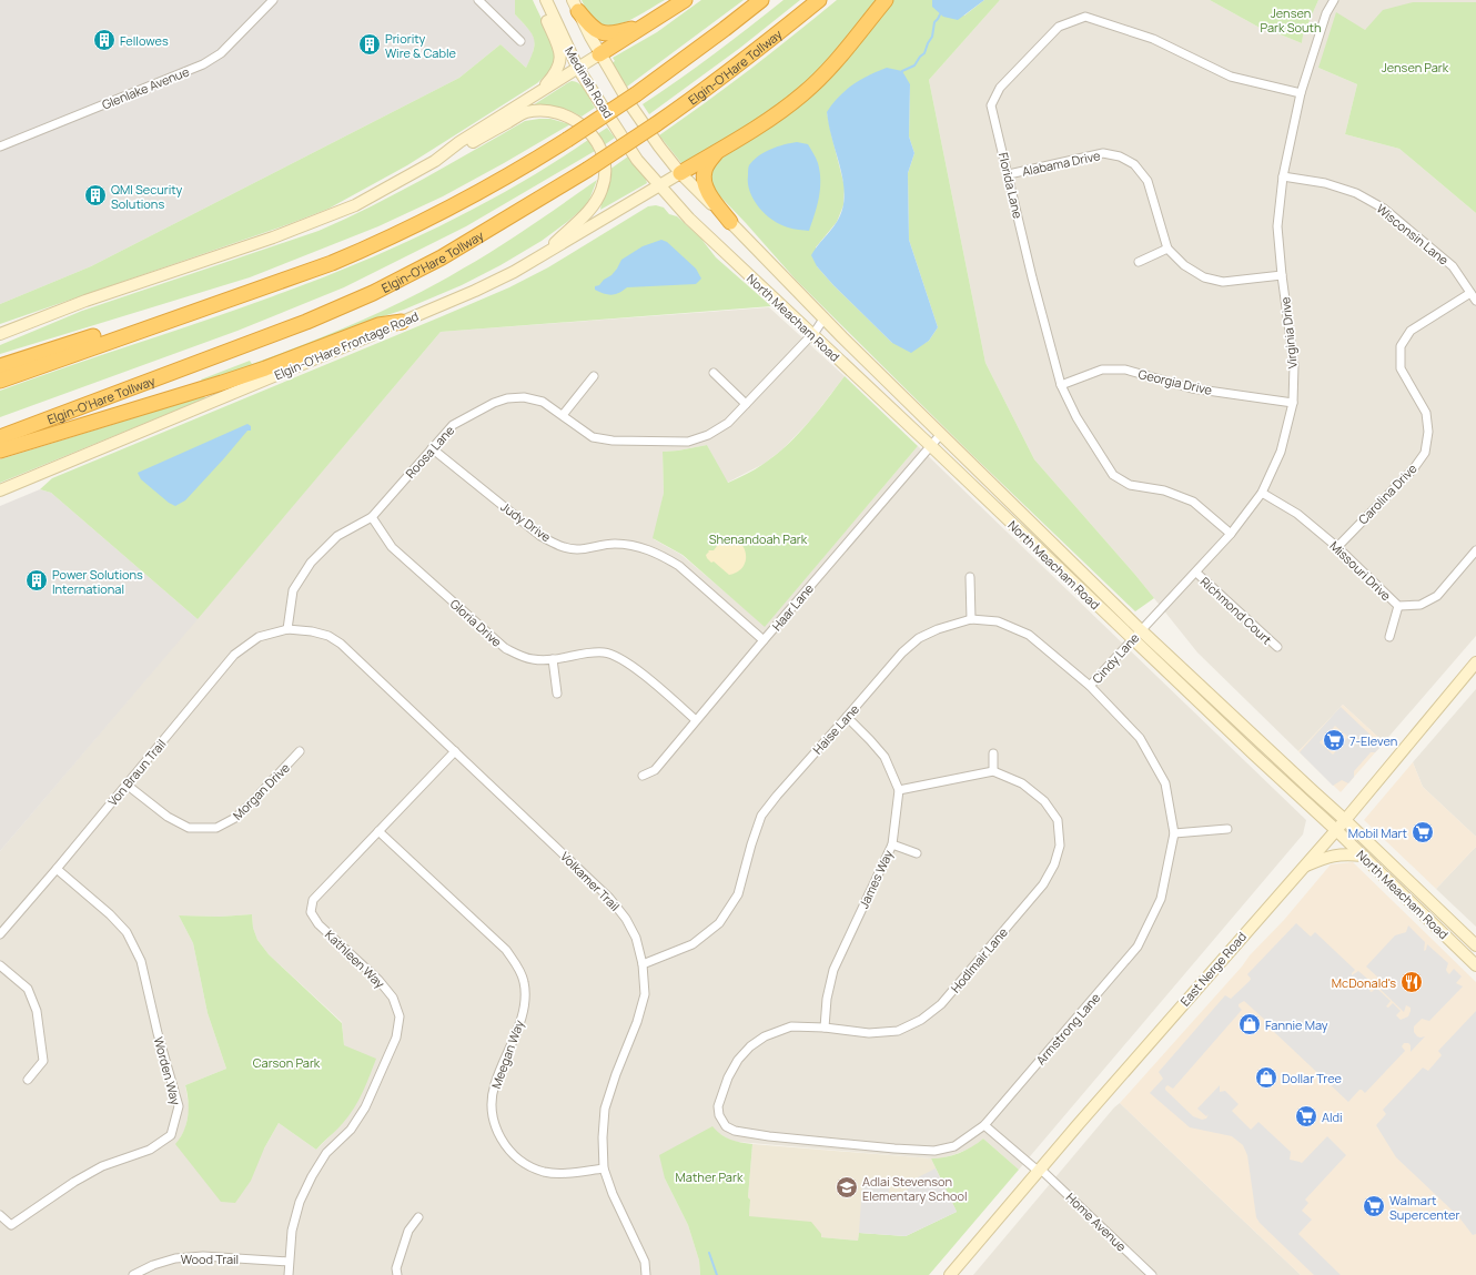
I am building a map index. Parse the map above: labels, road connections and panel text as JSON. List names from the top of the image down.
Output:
{
  "streets": {
    "highway": ["Elgin-O'Hare Tollway"],
    "main road": [
      "Medinah Road",
      "North Meacham Road",
      "Elgin-O'Hare Frontage Road",
      "East Nerge Road"
    ],
    "street": [
      "Glenlake Avenue",
      "Alabama Drive",
      "Florida Lane",
      "Wisconsin Lane",
      "Virginia Drive",
      "Georgia Drive",
      "Roosa Lane",
      "Carolina Drive",
      "Judy Drive",
      "Missouri Drive",
      "Haar Lane",
      "Richmond Court",
      "Gloria Drive",
      "Cindy Lane",
      "Haise Lane",
      "Von Braun Trail",
      "Morgan Drive",
      "James Way",
      "Volkamer Trail",
      "Kathleen Way",
      "Hodlmair Lane",
      "Armstrong Lane",
      "Meegan Way",
      "Worden Way",
      "Home Avenue",
      "Wood Trail"
    ]
  },
  "crossings": [
    ["Medinah Road", "North Meacham Road"],
    ["Alabama Drive", "Florida Lane"],
    ["Alabama Drive", "Virginia Drive"],
    ["Florida Lane", "Virginia Drive"],
    ["Florida Lane", "Georgia Drive"],
    ["Wisconsin Lane", "Virginia Drive"],
    ["Wisconsin Lane", "Carolina Drive"],
    ["North Meacham Road", "Virginia Drive"],
    ["North Meacham Road", "Elgin-O'Hare Frontage Road"],
    ["North Meacham Road", "Roosa Lane"],
    ["North Meacham Road", "Haar Lane"],
    ["North Meacham Road", "Cindy Lane"],
    ["North Meacham Road", "East Nerge Road"],
    ["Virginia Drive", "Georgia Drive"],
    ["Virginia Drive", "Missouri Drive"],
    ["Virginia Drive", "Richmond Court"],
    ["Virginia Drive", "Cindy Lane"],
    ["Roosa Lane", "Judy Drive"],
    ["Roosa Lane", "Gloria Drive"],
    ["Roosa Lane", "Von Braun Trail"],
    ["Roosa Lane", "Volkamer Trail"],
    ["Carolina Drive", "Missouri Drive"],
    ["Judy Drive", "Haar Lane"],
    ["Haar Lane", "Gloria Drive"],
    ["Cindy Lane", "Haise Lane"],
    ["Cindy Lane", "Armstrong Lane"],
    ["Haise Lane", "Volkamer Trail"],
    ["Haise Lane", "Armstrong Lane"],
    ["Von Braun Trail", "Morgan Drive"],
    ["Von Braun Trail", "Volkamer Trail"],
    ["Von Braun Trail", "Worden Way"],
    ["James Way", "Hodlmair Lane"],
    ["Volkamer Trail", "Kathleen Way"],
    ["Volkamer Trail", "Meegan Way"],
    ["Kathleen Way", "Meegan Way"],
    ["Kathleen Way", "Wood Trail"],
    ["Hodlmair Lane", "Armstrong Lane"],
    ["East Nerge Road", "Home Avenue"],
    ["Armstrong Lane", "Home Avenue"]
  ],
  "parks": [
    "Jensen Park South",
    "Jensen Park",
    "Shenandoah Park",
    "Carson Park",
    "Mather Park"
  ],
  "places": {
    "building": [
      "Fellowes",
      "Priority Wire & Cable",
      "QMI Security Solutions",
      "Power Solutions International"
    ],
    "supermarket": [
      "7-Eleven",
      "Mobil Mart",
      "Aldi",
      "Walmart Supercenter"
    ],
    "restaurant": ["McDonald's"],
    "shop": ["Fannie May", "Dollar Tree"],
    "school or university": ["Adlai Stevenson Elementary School"]
  }
}
